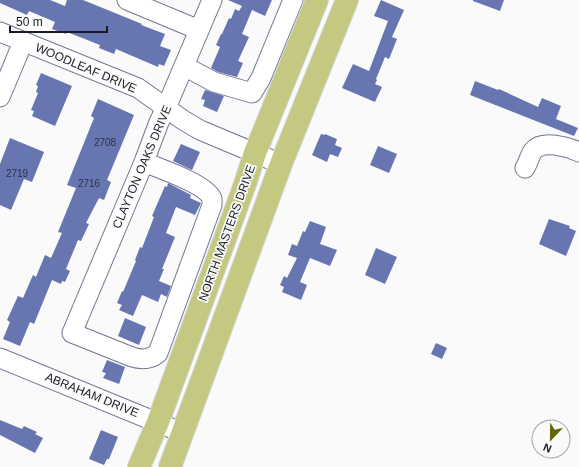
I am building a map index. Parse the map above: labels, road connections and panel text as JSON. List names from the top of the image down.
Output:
{
  "streets": {
    "main road": ["NORTH MASTERS DRIVE"],
    "street": ["WOODLEAF DRIVE", "CLAYTON OAKS DRIVE", "ABRAHAM DRIVE"]
  },
  "crossings": [
    ["WOODLEAF DRIVE", "CLAYTON OAKS DRIVE"],
    ["WOODLEAF DRIVE", "NORTH MASTERS DRIVE"],
    ["NORTH MASTERS DRIVE", "ABRAHAM DRIVE"]
  ],
  "house_numbers": ["2708", "2719", "2716"],
  "scale_bar": "50 m",
  "north": "bottom"
}
